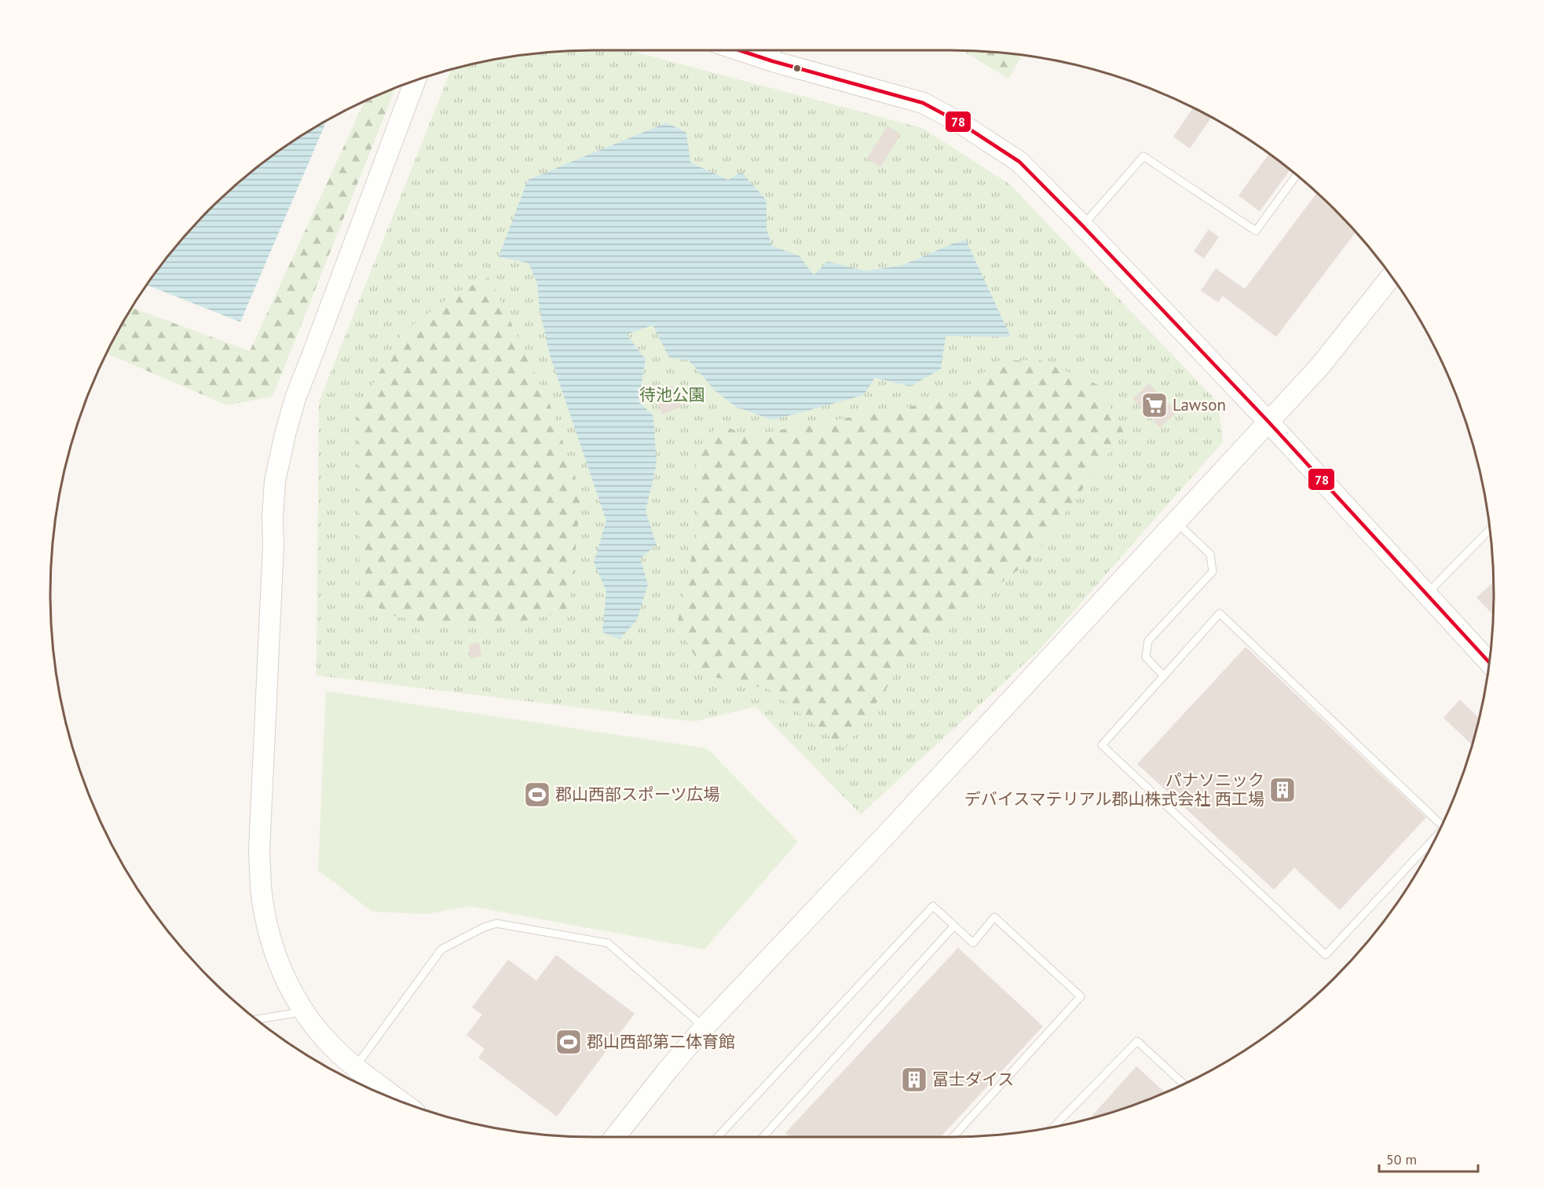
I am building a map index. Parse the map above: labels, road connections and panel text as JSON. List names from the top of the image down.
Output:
{
  "parks": ["待池公園"],
  "places": {
    "supermarket": ["Lawson"],
    "building": ["パナソニック デバイスマテリアル郡山株式会社 西工場", "冨士ダイス"],
    "sports": ["郡山西部スポーツ広場", "郡山西部第二体育館"]
  },
  "lines": ["transit line 78"],
  "scale_bar": "50 m"
}
